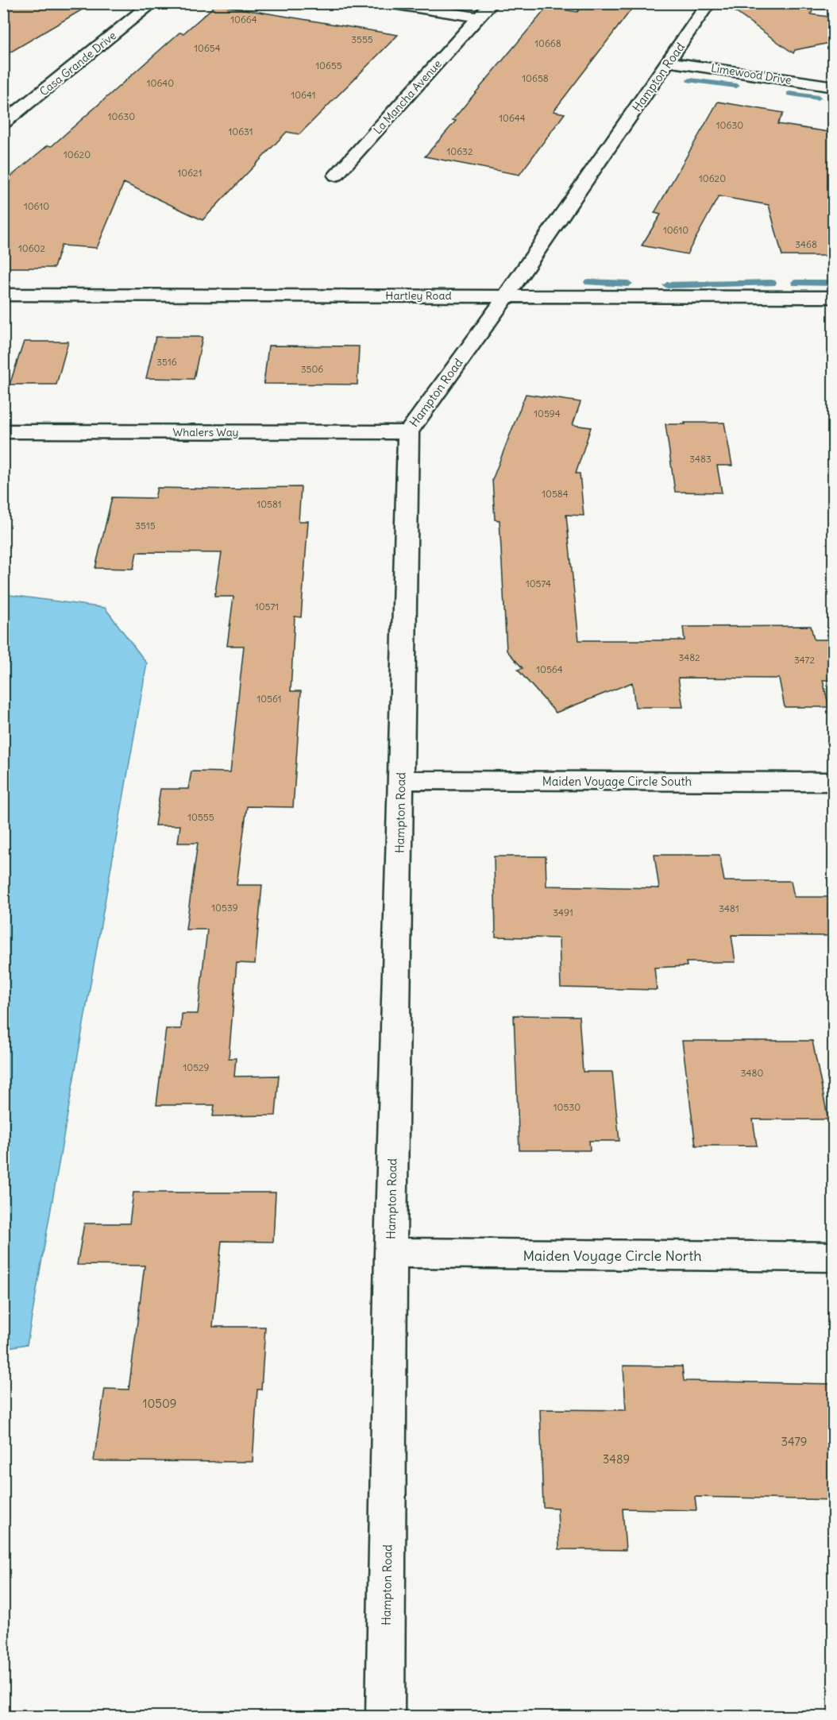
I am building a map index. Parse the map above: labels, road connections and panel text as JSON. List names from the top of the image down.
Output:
{
  "streets": {
    "street": [
      "Casa Grande Drive",
      "Limewood Drive",
      "Hampton Road",
      "La Mancha Avenue",
      "Hartley Road",
      "Whalers Way",
      "Maiden Voyage Circle South",
      "Maiden Voyage Circle North"
    ]
  },
  "crossings": [
    ["Limewood Drive", "Hampton Road"],
    ["Hampton Road", "Hartley Road"],
    ["Hampton Road", "Whalers Way"],
    ["Hampton Road", "Maiden Voyage Circle South"],
    ["Hampton Road", "Maiden Voyage Circle North"]
  ],
  "house_numbers": [
    "10664",
    "3555",
    "10668",
    "10654",
    "10655",
    "10658",
    "10640",
    "10641",
    "10630",
    "10644",
    "10630",
    "10631",
    "10632",
    "10620",
    "10621",
    "10620",
    "10610",
    "10610",
    "3468",
    "10602",
    "3516",
    "3506",
    "10594",
    "3483",
    "10584",
    "10581",
    "3515",
    "10574",
    "10571",
    "3482",
    "3472",
    "10564",
    "10561",
    "10555",
    "10539",
    "3481",
    "3491",
    "10529",
    "3480",
    "10530",
    "10509",
    "3479",
    "3489"
  ]
}
